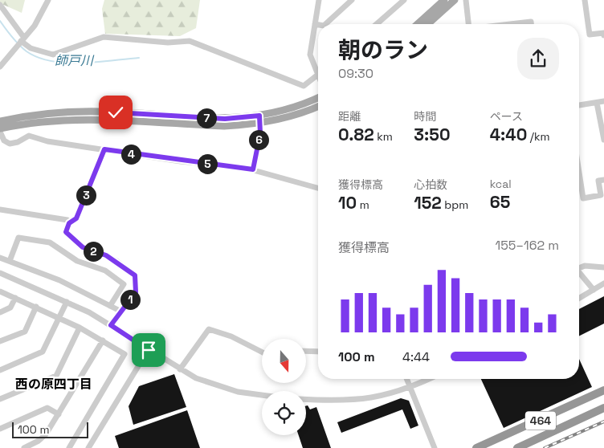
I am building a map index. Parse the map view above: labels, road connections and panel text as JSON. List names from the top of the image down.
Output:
{
  "streets": {
    "highway": ["464"]
  },
  "districts": ["西の原四丁目"],
  "water": ["師戸川"],
  "scale_bar": "100 m",
  "north": "bottom",
  "page": {
    "heading": ["朝のラン", "09:30"],
    "stats": [
      ["距離", "0.82 km"],
      ["時間", "3:50"],
      ["ペース", "4:40 /km"],
      ["獲得標高", "10 m"],
      ["心拍数", "152 bpm"],
      ["kcal", "65"]
    ],
    "pins": [
      "7",
      "6",
      "4",
      "5",
      "3",
      "2",
      "1"
    ],
    "chart": ["獲得標高", "155–162 m"],
    "list": [
      {
        "name": "100 m",
        "note": "4:44"
      }
    ],
    "scale": "100 m"
  }
}
